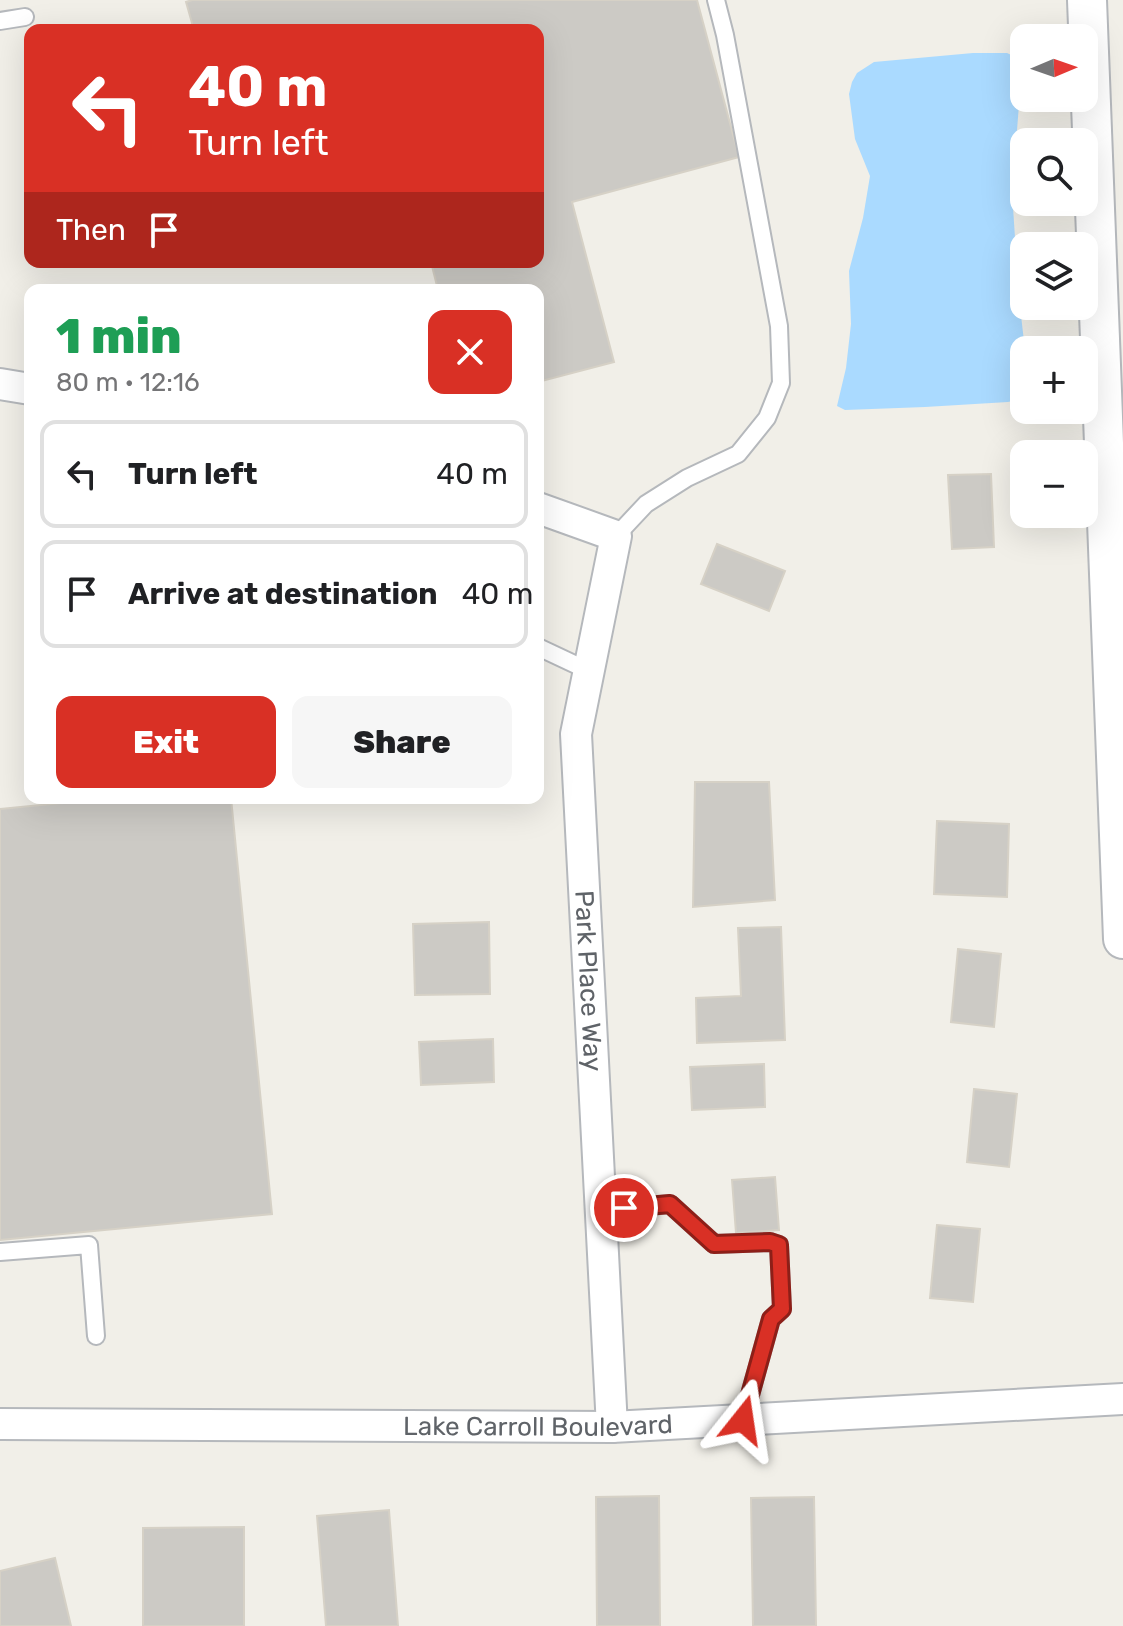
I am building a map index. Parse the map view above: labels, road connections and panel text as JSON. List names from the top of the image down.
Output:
{
  "streets": {
    "street": ["Park Place Way", "Lake Carroll Boulevard"]
  },
  "crossings": [
    ["Park Place Way", "Lake Carroll Boulevard"]
  ],
  "north": "right",
  "page": {
    "map_buttons": ["+", "−"],
    "turn": ["40 m", "Turn left"],
    "then": "Then",
    "heading": ["1 min", "80 m · 12:16"],
    "list": [
      {
        "name": "Turn left",
        "value": "40 m"
      },
      {
        "name": "Arrive at destination",
        "value": "40 m"
      }
    ],
    "buttons": ["Exit", "Share"]
  }
}
